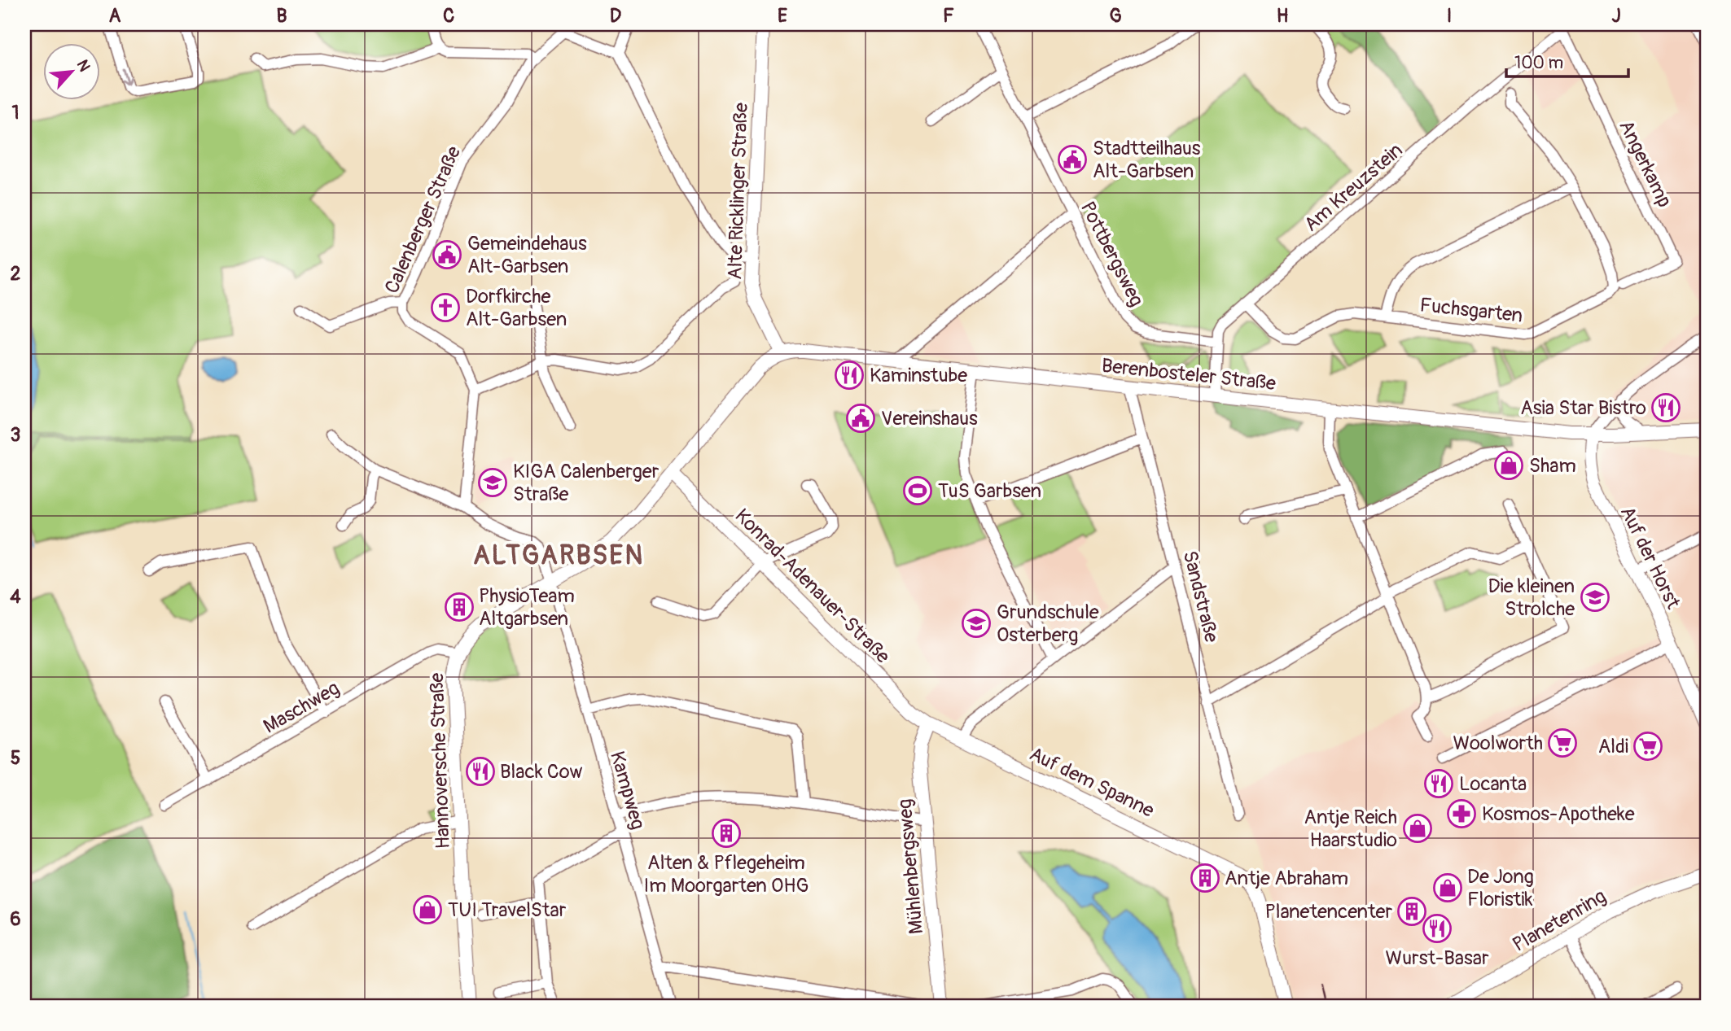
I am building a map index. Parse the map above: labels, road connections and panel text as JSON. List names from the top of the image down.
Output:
{
  "streets": {
    "street": [
      "Angerkamp",
      "Am Kreuzstein",
      "Alte Ricklinger Straße",
      "Calenberger Straße",
      "Pottbergsweg",
      "Fuchsgarten",
      "Berenbosteler Straße",
      "Auf der Horst",
      "Konrad-Adenauer-Straße",
      "Sandstraße",
      "Maschweg",
      "Hannoversche Straße",
      "Auf dem Spanne",
      "Kampweg",
      "Mühlenbergsweg",
      "Planetenring"
    ]
  },
  "crossings": [
    ["Angerkamp", "Am Kreuzstein"],
    ["Am Kreuzstein", "Pottbergsweg"],
    ["Am Kreuzstein", "Fuchsgarten"],
    ["Am Kreuzstein", "Berenbosteler Straße"],
    ["Alte Ricklinger Straße", "Berenbosteler Straße"],
    ["Alte Ricklinger Straße", "Hannoversche Straße"],
    ["Berenbosteler Straße", "Auf der Horst"],
    ["Berenbosteler Straße", "Sandstraße"],
    ["Berenbosteler Straße", "Hannoversche Straße"],
    ["Konrad-Adenauer-Straße", "Hannoversche Straße"],
    ["Konrad-Adenauer-Straße", "Auf dem Spanne"],
    ["Konrad-Adenauer-Straße", "Mühlenbergsweg"],
    ["Maschweg", "Hannoversche Straße"],
    ["Hannoversche Straße", "Kampweg"],
    ["Auf dem Spanne", "Mühlenbergsweg"]
  ],
  "districts": ["ALTGARBSEN"],
  "places": {
    "public building": ["Stadtteilhaus Alt-Garbsen", "Gemeindehaus Alt-Garbsen", "Vereinshaus"],
    "church": ["Dorfkirche Alt-Garbsen"],
    "restaurant": [
      "Kaminstube",
      "Asia Star Bistro",
      "Black Cow",
      "Locanta",
      "Wurst-Basar"
    ],
    "shop": [
      "Sham",
      "Antje Reich Haarstudio",
      "De Jong Floristik",
      "TUI TravelStar"
    ],
    "school or university": ["KIGA Calenberger Straße", "Die kleinen Strolche", "Grundschule Osterberg"],
    "sports": ["TuS Garbsen"],
    "building": [
      "PhysioTeam Altgarbsen",
      "Alten & Pflegeheim Im Moorgarten OHG",
      "Antje Abraham",
      "Planetencenter"
    ],
    "supermarket": ["Woolworth", "Aldi"],
    "pharmacy": ["Kosmos-Apotheke"]
  },
  "scale_bar": "100 m",
  "north": "top right",
  "grid": {
    "columns": [
      "A",
      "B",
      "C",
      "D",
      "E",
      "F",
      "G",
      "H",
      "I",
      "J"
    ],
    "rows": [
      "1",
      "2",
      "3",
      "4",
      "5",
      "6"
    ]
  }
}
